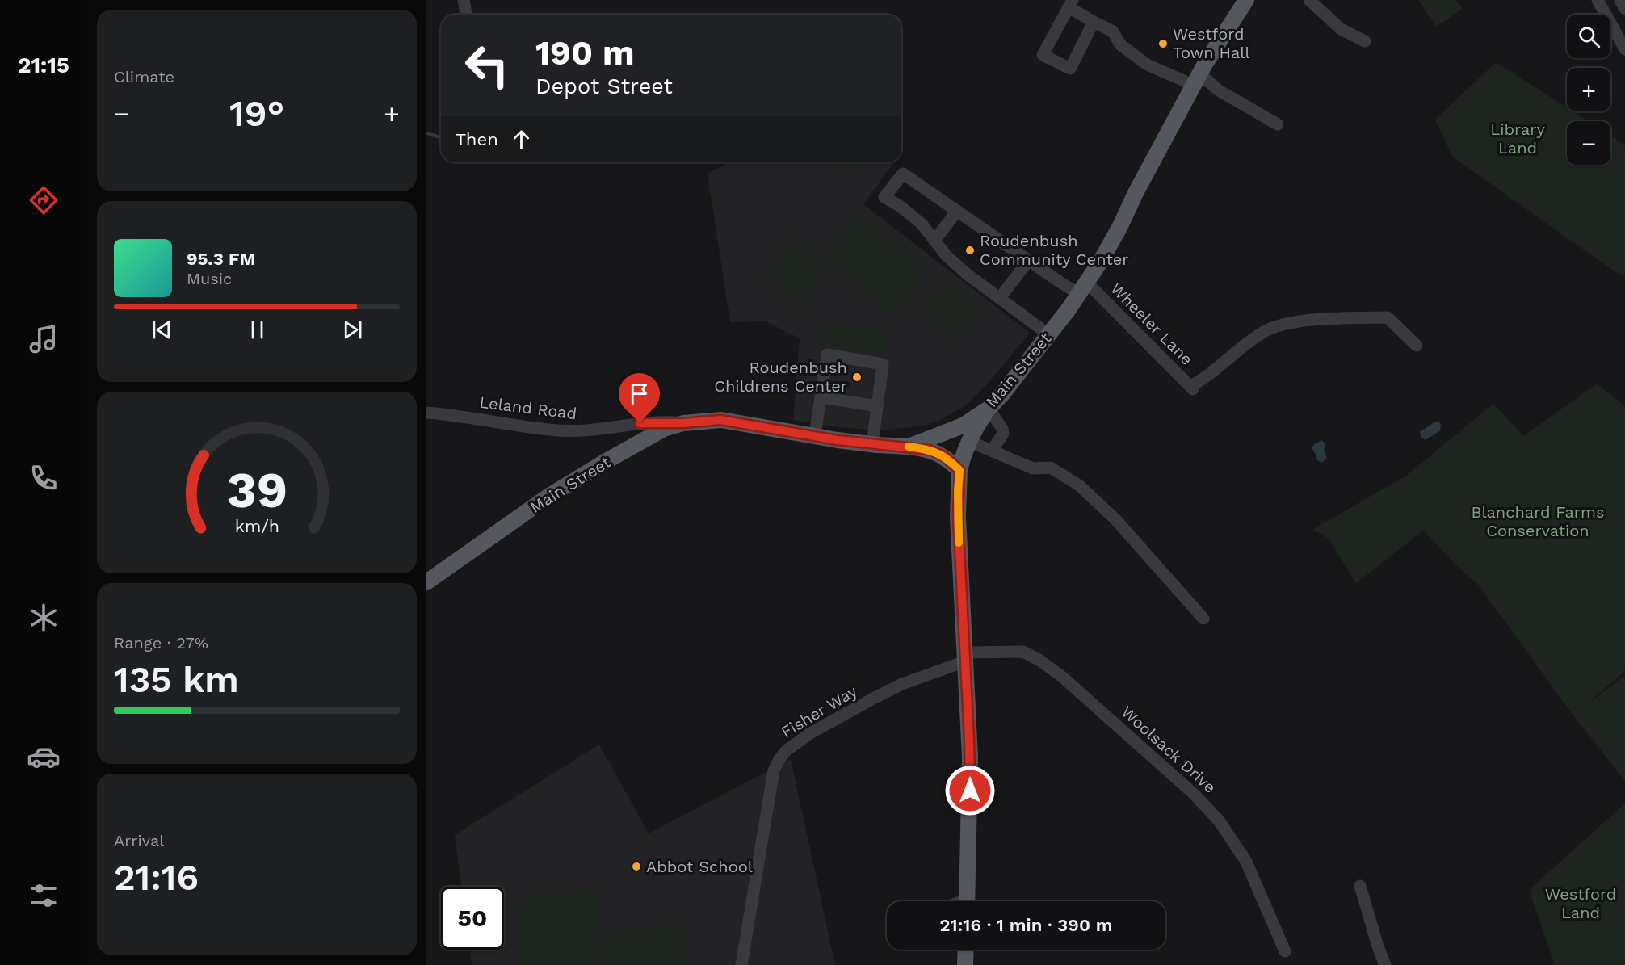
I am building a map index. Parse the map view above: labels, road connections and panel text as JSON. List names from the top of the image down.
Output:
{
  "streets": {
    "main road": ["Main Street"],
    "street": [
      "Wheeler Lane",
      "Leland Road",
      "Fisher Way",
      "Woolsack Drive"
    ]
  },
  "crossings": [
    ["Wheeler Lane", "Main Street"],
    ["Main Street", "Leland Road"],
    ["Fisher Way", "Woolsack Drive"]
  ],
  "parks": ["Library Land", "Blanchard Farms Conservation", "Westford Land"],
  "places": [
    "Westford Town Hall",
    "Roudenbush Community Center",
    "Roudenbush Childrens Center",
    "Abbot School"
  ],
  "page": {
    "tabs": "21:15",
    "tile": [
      "Climate",
      ["Range · 27%", "135 km"],
      ["Arrival", "21:16"]
    ],
    "map_buttons": ["+", "−"],
    "turn": ["190 m", "Depot Street"],
    "heat": ["−", "19°", "+"],
    "then": "Then",
    "song": ["95.3 FM", "Music"],
    "limit": "50",
    "trip": "21:16 · 1 min · 390 m",
    "gauge": ["39", "km/h"]
  }
}
